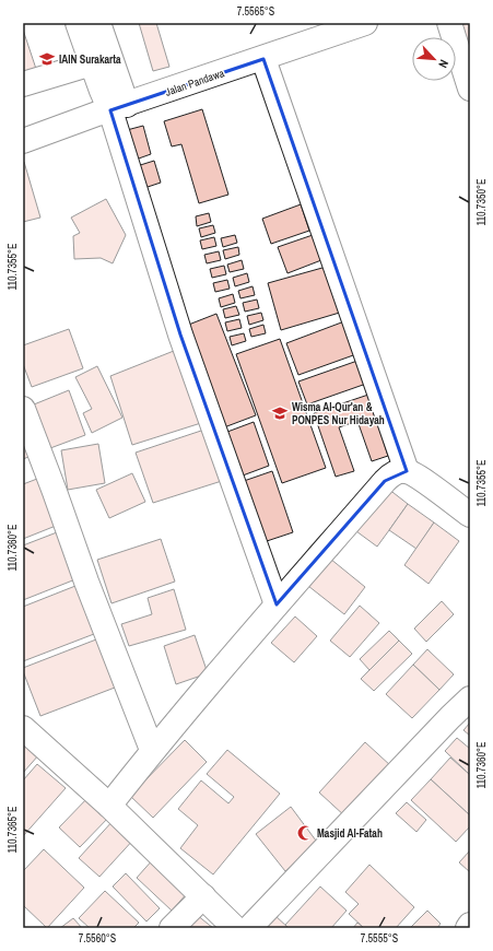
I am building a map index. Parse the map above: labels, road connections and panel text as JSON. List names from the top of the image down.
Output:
{
  "streets": {
    "street": ["Jalan Pandawa"]
  },
  "places": {
    "school or university": ["IAIN Surakarta", "Wisma Al-Qur'an & PONPES Nur Hidayah"],
    "mosque": ["Masjid Al-Fatah"]
  },
  "north": "bottom right",
  "coordinates": [
    "7.5565°S",
    "110.7350°E",
    "110.7355°E",
    "110.7360°E",
    "110.7365°E",
    "7.5560°S",
    "7.5555°S"
  ]
}
